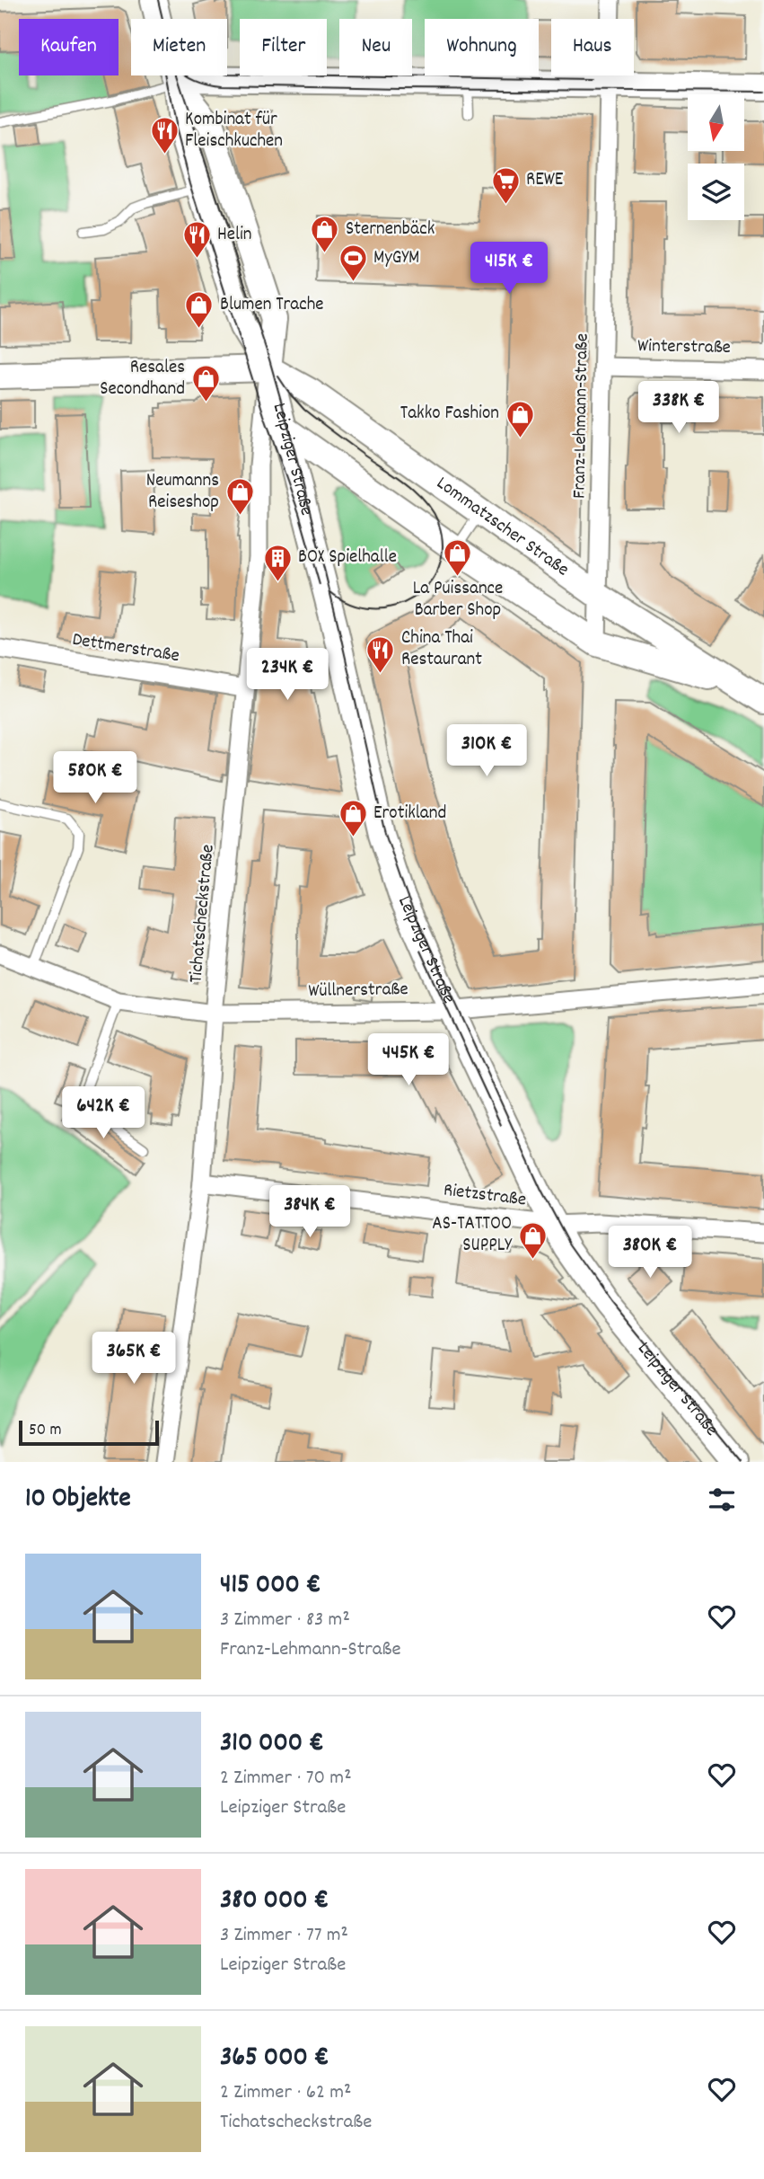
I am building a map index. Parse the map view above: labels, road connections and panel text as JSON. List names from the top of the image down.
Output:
{
  "streets": {
    "main road": ["Leipziger Straße", "Lommatzscher Straße"],
    "street": [
      "Winterstraße",
      "Franz-Lehmann-Straße",
      "Dettmerstraße",
      "Tichatscheckstraße",
      "Wüllnerstraße",
      "Rietzstraße"
    ]
  },
  "crossings": [
    ["Winterstraße", "Franz-Lehmann-Straße"],
    ["Franz-Lehmann-Straße", "Lommatzscher Straße"],
    ["Leipziger Straße", "Lommatzscher Straße"],
    ["Leipziger Straße", "Tichatscheckstraße"],
    ["Leipziger Straße", "Wüllnerstraße"],
    ["Leipziger Straße", "Rietzstraße"],
    ["Lommatzscher Straße", "Tichatscheckstraße"],
    ["Dettmerstraße", "Tichatscheckstraße"],
    ["Tichatscheckstraße", "Wüllnerstraße"],
    ["Tichatscheckstraße", "Rietzstraße"]
  ],
  "places": {
    "restaurant": ["Kombinat für Fleischkuchen", "Helin", "China Thai Restaurant"],
    "supermarket": ["REWE"],
    "shop": [
      "Sternenbäck",
      "Blumen Trache",
      "Resales Secondhand",
      "Takko Fashion",
      "Neumanns Reiseshop",
      "La Puissance Barber Shop",
      "Erotikland",
      "AS-TATTOO SUPPLY"
    ],
    "sports": ["MyGYM"],
    "building": ["BOX Spielhalle"]
  },
  "scale_bar": "50 m",
  "north": "bottom",
  "page": {
    "chip": [
      "Kaufen",
      "Mieten",
      "Filter",
      "Neu",
      "Wohnung",
      "Haus"
    ],
    "price": [
      "415K €",
      "338K €",
      "234K €",
      "310K €",
      "580K €",
      "445K €",
      "642K €",
      "384K €",
      "380K €",
      "365K €"
    ],
    "scale": "50 m",
    "heading": "10 Objekte",
    "list": [
      {
        "name": "415 000 €",
        "note": "3 Zimmer · 83 m² · Franz-Lehmann-Straße"
      },
      {
        "name": "310 000 €",
        "note": "2 Zimmer · 70 m² · Leipziger Straße"
      },
      {
        "name": "380 000 €",
        "note": "3 Zimmer · 77 m² · Leipziger Straße"
      },
      {
        "name": "365 000 €",
        "note": "2 Zimmer · 62 m² · Tichatscheckstraße"
      }
    ]
  }
}
